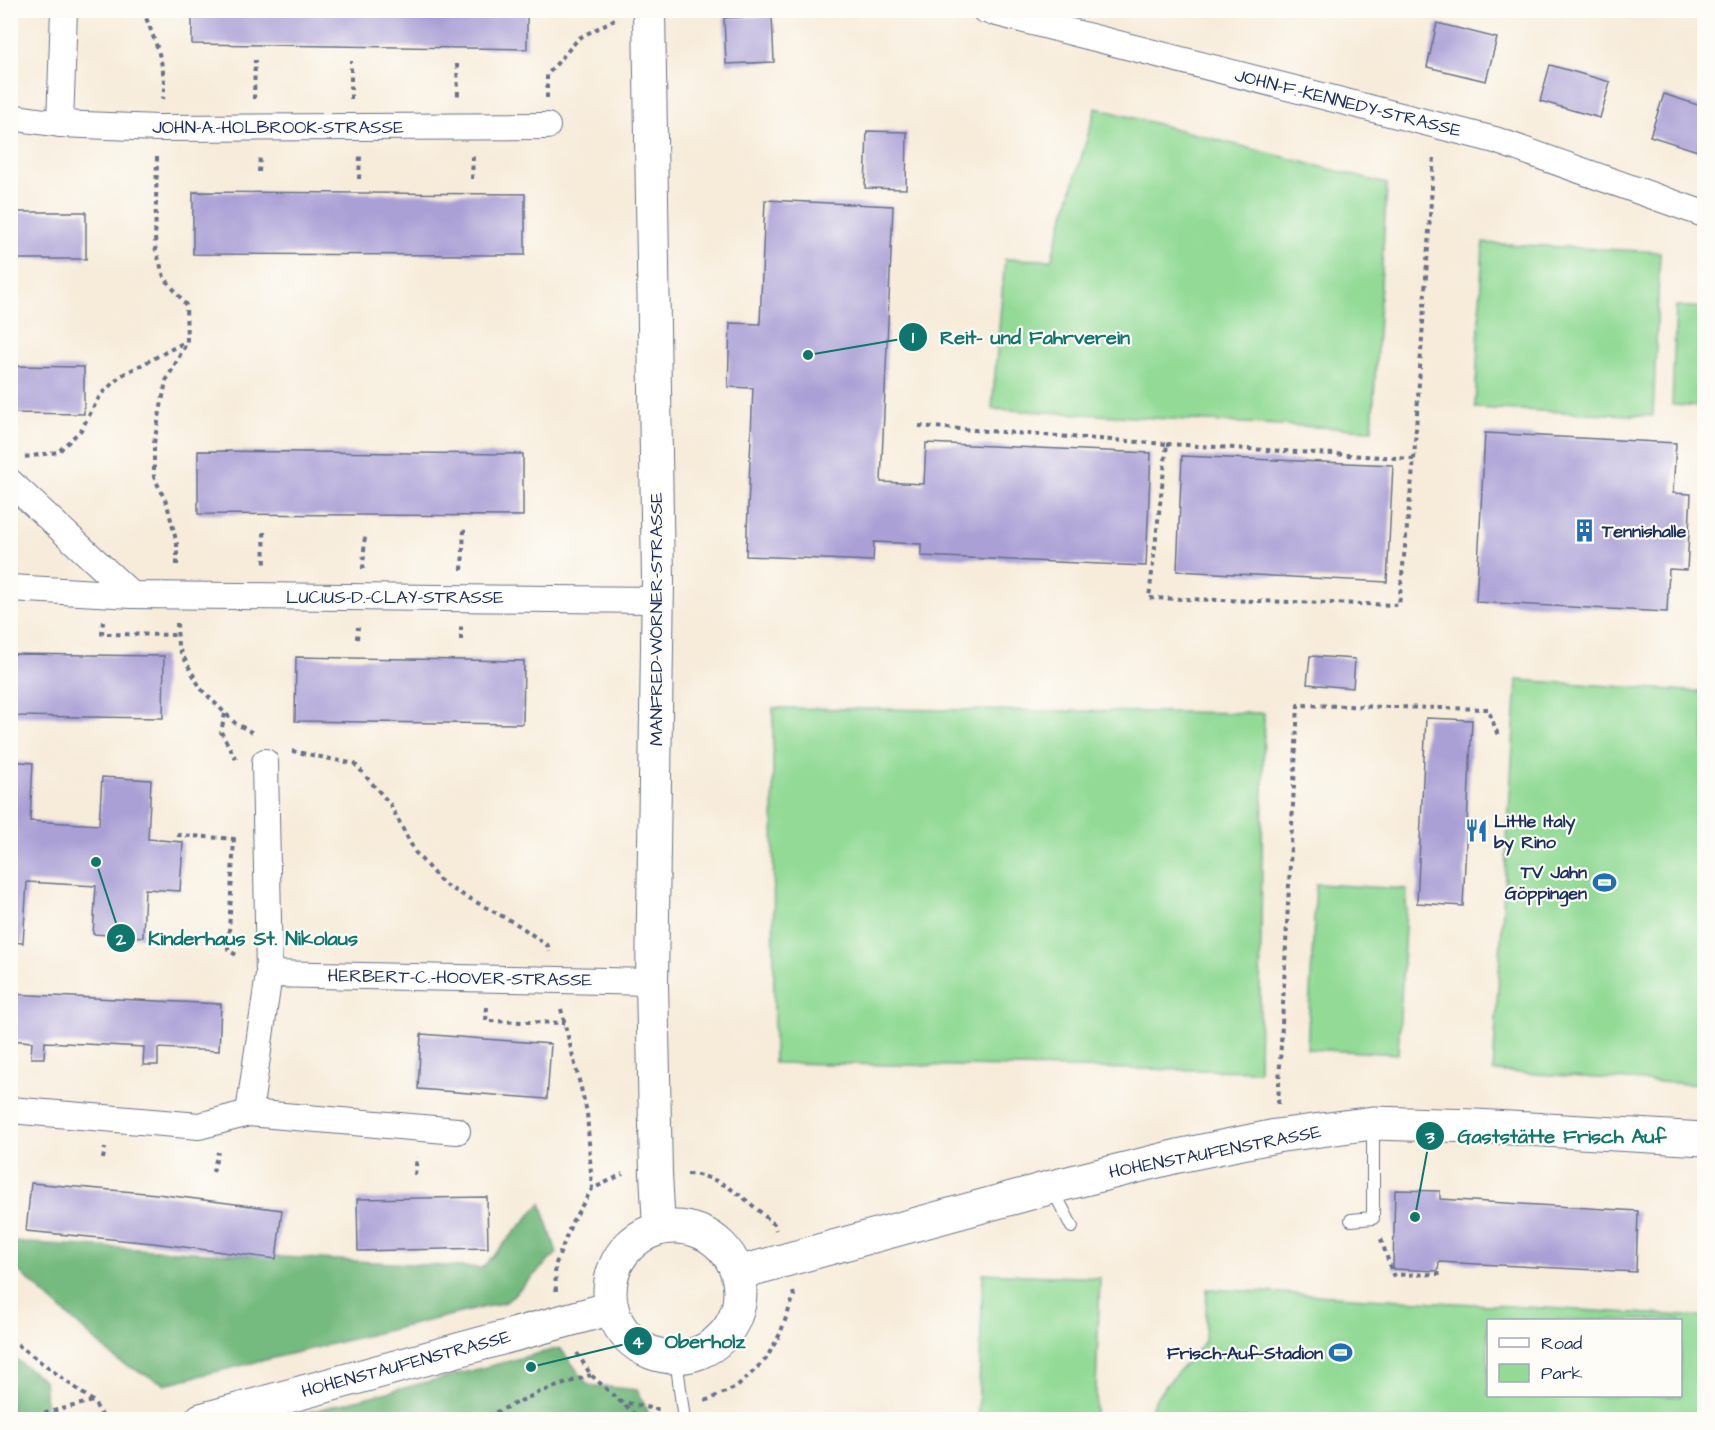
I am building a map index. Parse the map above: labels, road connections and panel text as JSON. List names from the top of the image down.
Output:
{
  "streets": {
    "main road": ["HOHENSTAUFENSTRASSE"],
    "street": [
      "JOHN-F.-KENNEDY-STRASSE",
      "JOHN-A.-HOLBROOK-STRASSE",
      "LUCIUS-D.-CLAY-STRASSE",
      "MANFRED-WÖRNER-STRASSE",
      "HERBERT-C.-HOOVER-STRASSE"
    ]
  },
  "crossings": [
    ["LUCIUS-D.-CLAY-STRASSE", "MANFRED-WÖRNER-STRASSE"],
    ["MANFRED-WÖRNER-STRASSE", "HERBERT-C.-HOOVER-STRASSE"],
    ["MANFRED-WÖRNER-STRASSE", "HOHENSTAUFENSTRASSE"]
  ],
  "places": {
    "other": [
      "Reit- und Fahrverein",
      "Kinderhaus St. Nikolaus",
      "Gaststätte Frisch Auf",
      "Oberholz"
    ],
    "building": ["Tennishalle"],
    "restaurant": ["Little Italy by Rino"],
    "sports": ["TV Jahn Göppingen", "Frisch-Auf-Stadion"]
  },
  "legend": ["Road", "Park"]
}
